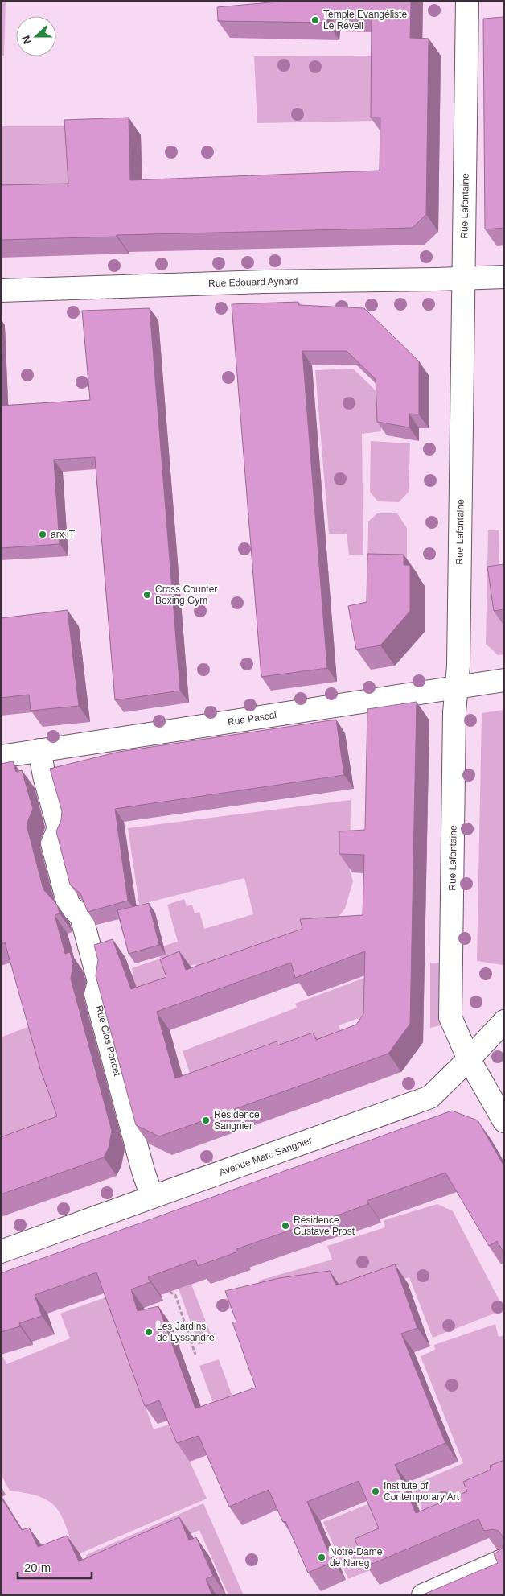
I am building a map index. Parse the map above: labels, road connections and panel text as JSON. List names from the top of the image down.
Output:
{
  "streets": {
    "street": [
      "Rue Lafontaine",
      "Rue Édouard Aynard",
      "Rue Pascal",
      "Rue Clos Poncet",
      "Avenue Marc Sangnier"
    ]
  },
  "crossings": [
    ["Rue Lafontaine", "Rue Édouard Aynard"],
    ["Rue Lafontaine", "Rue Pascal"],
    ["Rue Lafontaine", "Avenue Marc Sangnier"],
    ["Rue Pascal", "Rue Clos Poncet"],
    ["Rue Clos Poncet", "Avenue Marc Sangnier"]
  ],
  "places": [
    "Temple Evangéliste Le Réveil",
    "arx iT",
    "Cross Counter Boxing Gym",
    "Résidence Sangnier",
    "Résidence Gustave Prost",
    "Les Jardins de Lyssandre",
    "Institute of Contemporary Art",
    "Notre-Dame de Nareg"
  ],
  "scale_bar": "20 m",
  "north": "left"
}
